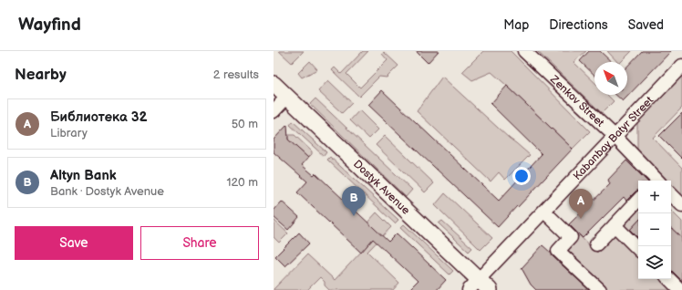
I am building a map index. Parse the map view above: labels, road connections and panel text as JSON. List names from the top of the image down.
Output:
{
  "streets": {
    "main road": ["Dostyk Avenue"],
    "street": ["Zenkov Street", "Kabanbay Batyr Street"]
  },
  "crossings": [
    ["Zenkov Street", "Kabanbay Batyr Street"],
    ["Kabanbay Batyr Street", "Dostyk Avenue"]
  ],
  "north": "top left",
  "page": {
    "header": "Wayfind",
    "nav": ["Map", "Directions", "Saved"],
    "heading": ["Nearby", "2 results"],
    "list": [
      {
        "mark": "A",
        "name": "Библиотека 32",
        "note": "Library",
        "value": "50 m"
      },
      {
        "mark": "B",
        "name": "Altyn Bank",
        "note": "Bank · Dostyk Avenue",
        "value": "120 m"
      }
    ],
    "map_buttons": ["+", "−"],
    "pins": ["B", "A"],
    "buttons": ["Save", "Share"]
  }
}
